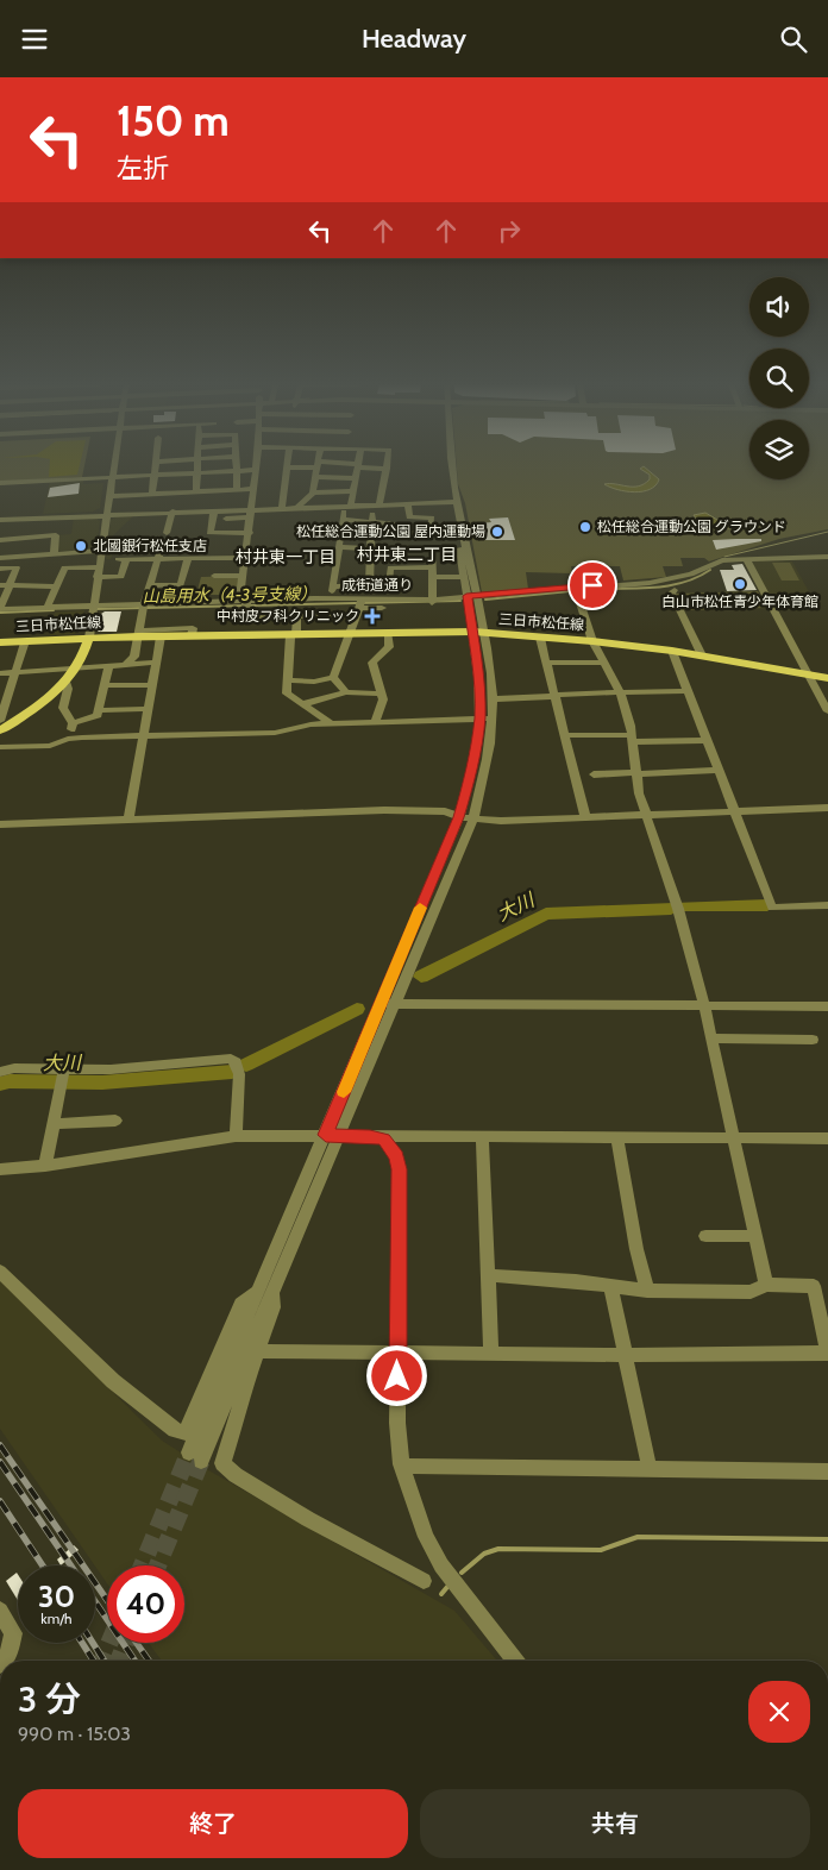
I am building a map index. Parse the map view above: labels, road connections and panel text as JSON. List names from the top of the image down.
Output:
{
  "streets": {
    "main road": ["三日市松任線"],
    "street": ["成街道通り"]
  },
  "districts": ["村井東二丁目", "村井東一丁目"],
  "water": ["山島用水（4-3号支線）", "大川"],
  "places": {
    "other": [
      "松任総合運動公園 グラウンド",
      "松任総合運動公園 屋内運動場",
      "北國銀行松任支店",
      "白山市松任青少年体育館"
    ],
    "health": ["中村皮フ科クリニック"]
  },
  "page": {
    "header": "Headway",
    "turn": ["150 m", "左折"],
    "speed": "30 km/h",
    "limit": "40",
    "heading": ["3 分", "990 m · 15:03"],
    "buttons": ["終了", "共有"]
  }
}
